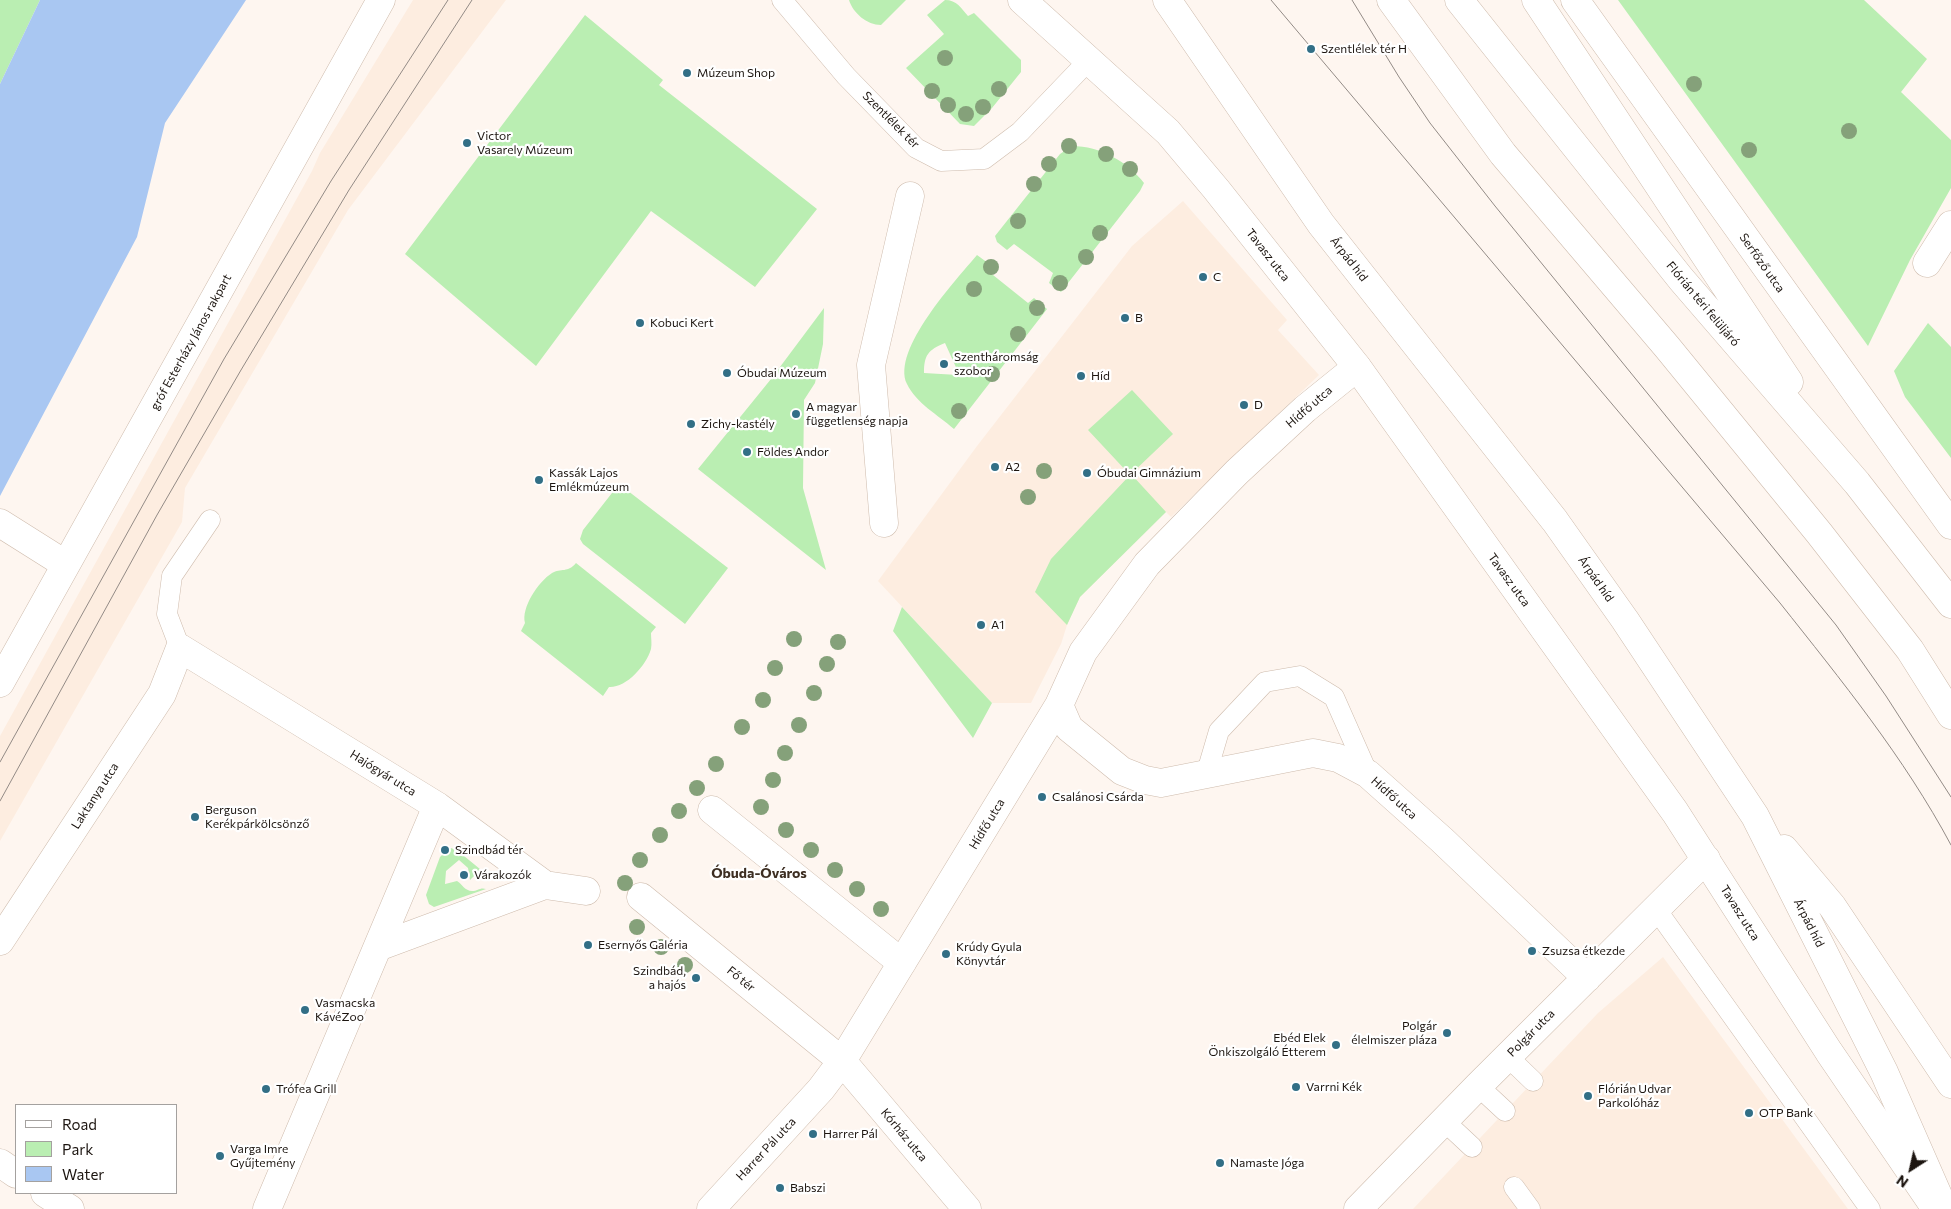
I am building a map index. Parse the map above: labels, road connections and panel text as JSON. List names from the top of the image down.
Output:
{
  "streets": {
    "street": [
      "Tavasz utca",
      "Árpád híd",
      "Serfőző utca",
      "Flórián téri felüljáró",
      "gróf Esterházy János rakpart",
      "Hídfő utca",
      "Hajógyár utca",
      "Laktanya utca",
      "Fő tér",
      "Polgár utca",
      "Kórház utca",
      "Harrer Pál utca"
    ],
    "lane": ["Szentlélek tér"]
  },
  "crossings": [
    ["Szentlélek tér", "Tavasz utca"],
    ["Tavasz utca", "Hídfő utca"],
    ["Tavasz utca", "Polgár utca"],
    ["Hídfő utca", "Polgár utca"],
    ["Hajógyár utca", "Laktanya utca"],
    ["Fő tér", "Kórház utca"],
    ["Fő tér", "Harrer Pál utca"],
    ["Kórház utca", "Harrer Pál utca"]
  ],
  "districts": ["Óbuda-Óváros"],
  "places": [
    "Szentlélek tér H",
    "Múzeum Shop",
    "Victor Vasarely Múzeum",
    "C",
    "B",
    "Kobuci Kert",
    "Szentháromság szobor",
    "Óbudai Múzeum",
    "Híd",
    "D",
    "A magyar függetlenség napja",
    "Zichy-kastély",
    "Földes Andor",
    "A2",
    "Óbudai Gimnázium",
    "Kassák Lajos Emlékmúzeum",
    "A1",
    "Csalánosi Csárda",
    "Berguson Kerékpárkölcsönző",
    "Szindbád tér",
    "Várakozók",
    "Esernyős Galéria",
    "Zsuzsa étkezde",
    "Krúdy Gyula Könyvtár",
    "Szindbád, a hajós",
    "Vasmacska KávéZoo",
    "Polgár élelmiszer pláza",
    "Ebéd Elek Önkiszolgáló Étterem",
    "Varrni Kék",
    "Trófea Grill",
    "Flórián Udvar Parkolóház",
    "OTP Bank",
    "Harrer Pál",
    "Varga Imre Gyűjtemény",
    "Namaste Jóga",
    "Babszi"
  ],
  "legend": ["Road", "Park", "Water"],
  "north": "bottom left"
}
